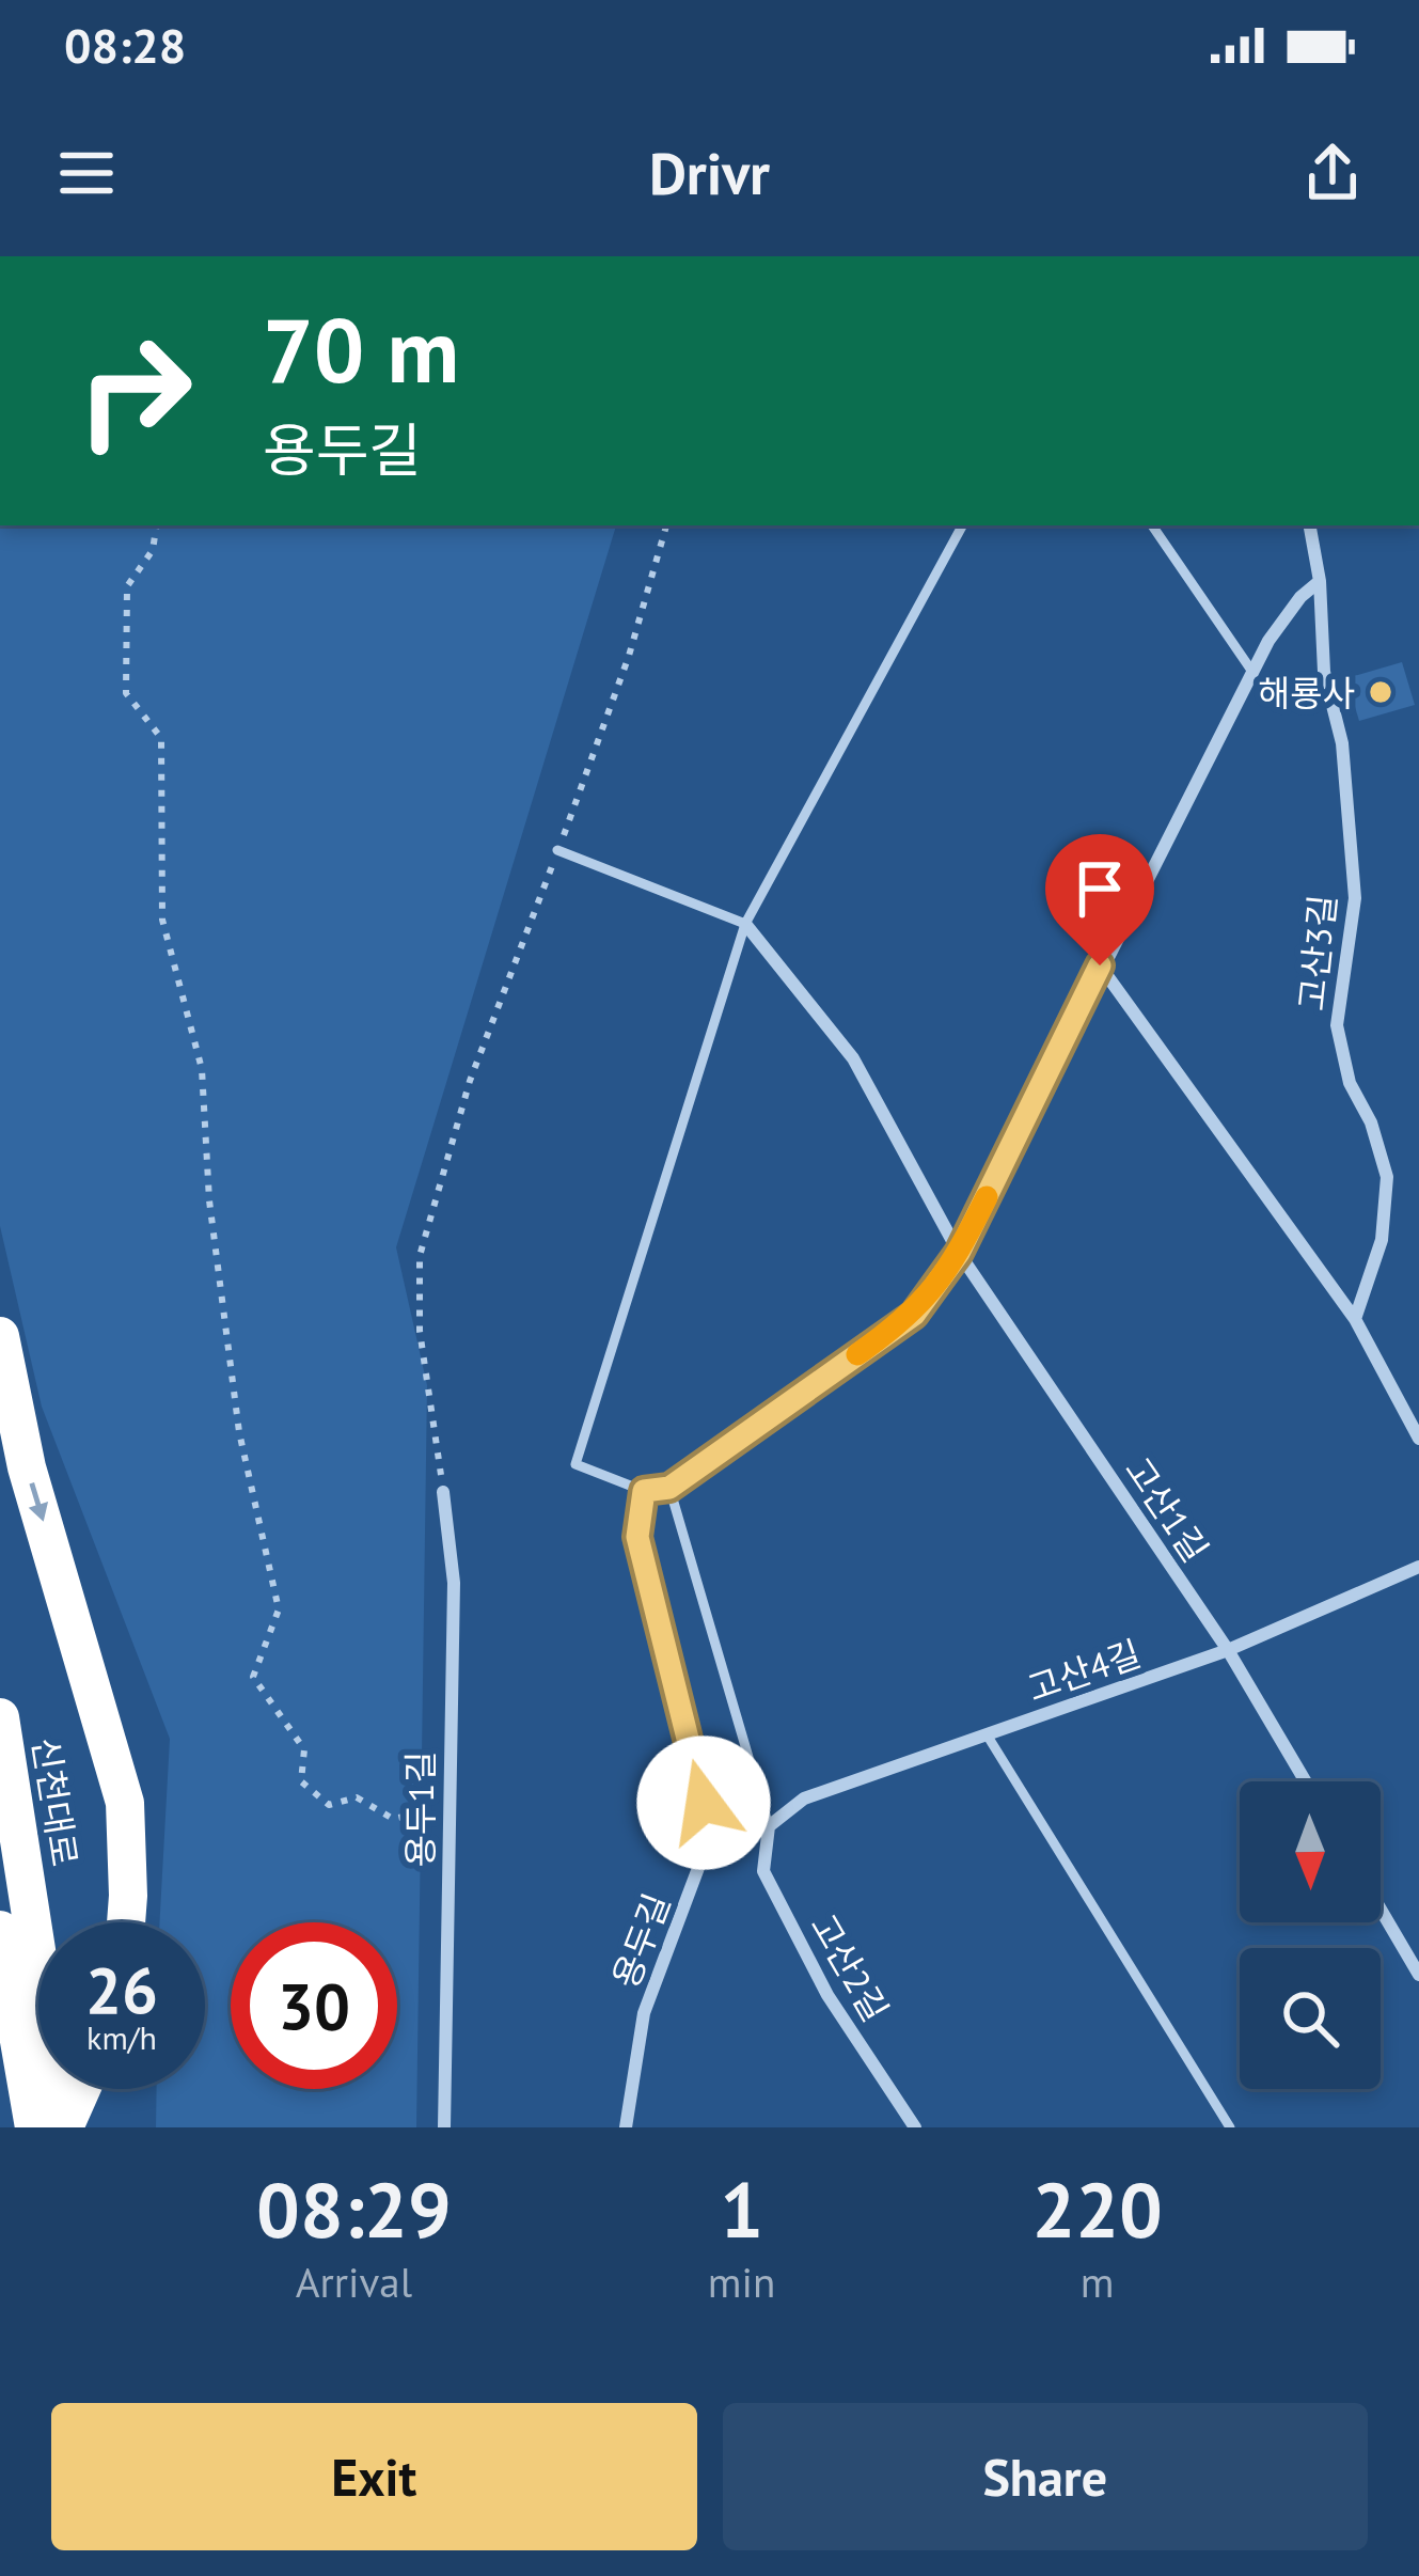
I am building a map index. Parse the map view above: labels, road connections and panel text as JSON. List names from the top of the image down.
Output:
{
  "streets": {
    "highway": ["신천대로"],
    "street": [
      "고산3길",
      "고산1길",
      "고산4길",
      "용두1길",
      "용두길",
      "고산2길"
    ]
  },
  "crossings": [
    ["고산1길", "고산4길"],
    ["고산4길", "고산2길"]
  ],
  "places": ["해룡사"],
  "north": "bottom",
  "page": {
    "status": "08:28",
    "header": "Drivr",
    "turn": ["70 m", "용두길"],
    "speed": "26 km/h",
    "limit": "30",
    "eta": [
      "08:29",
      "Arrival",
      "1",
      "min",
      "220",
      "m"
    ],
    "buttons": ["Exit", "Share"]
  }
}
